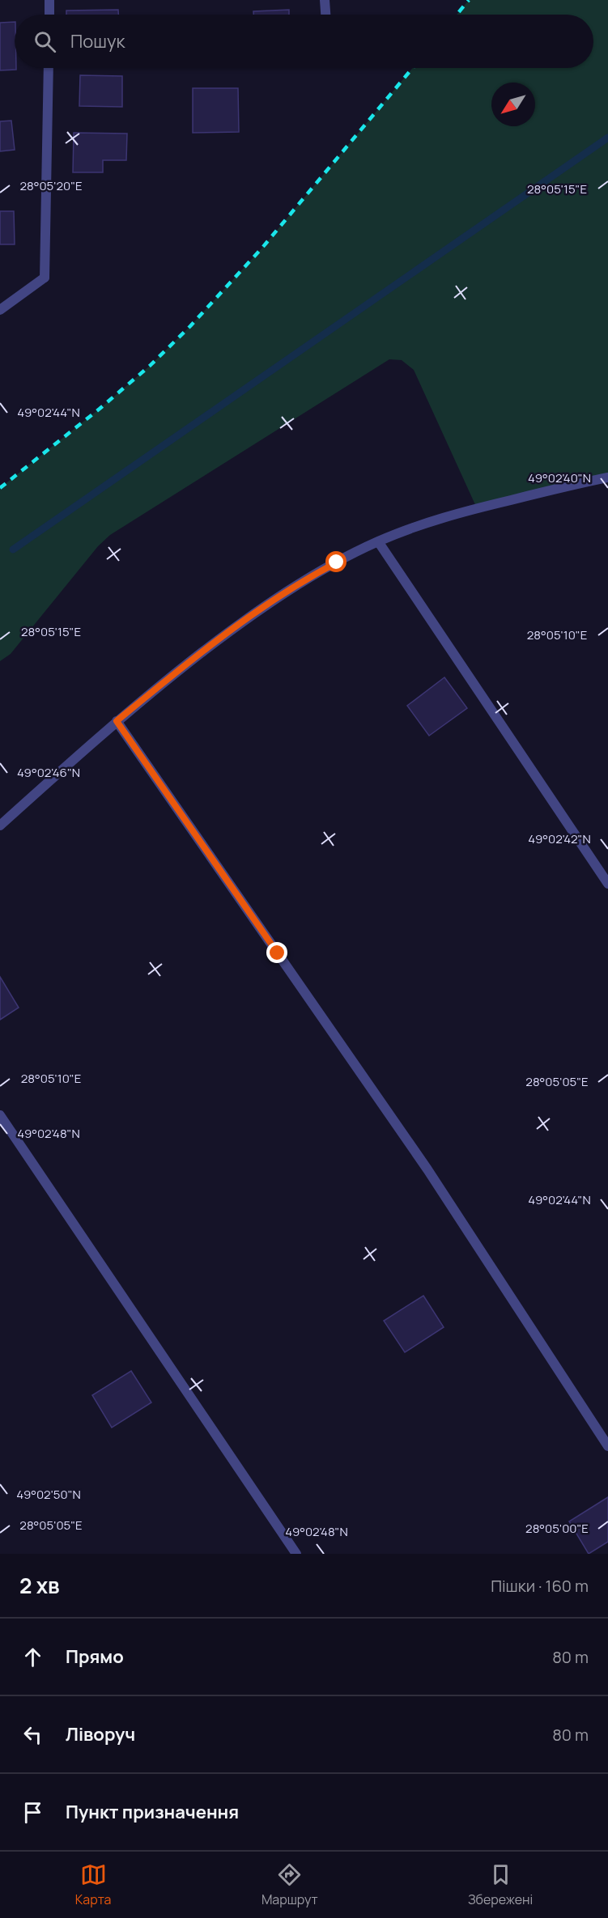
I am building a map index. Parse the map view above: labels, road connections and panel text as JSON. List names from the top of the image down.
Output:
{
  "north": "bottom left",
  "page": {
    "search": "Пошук",
    "heading": ["2 хв", "Пішки · 160 m"],
    "list": [
      ["Прямо", "80 m"],
      ["Ліворуч", "80 m"],
      "Пункт призначення"
    ],
    "nav": ["Карта", "Маршрут", "Збережені"]
  },
  "coordinates": [
    "28°05'20\"E",
    "28°05'15\"E",
    "49°02'44\"N",
    "49°02'40\"N",
    "28°05'10\"E",
    "49°02'46\"N",
    "49°02'42\"N",
    "28°05'05\"E",
    "49°02'48\"N",
    "49°02'50\"N",
    "28°05'00\"E"
  ]
}
